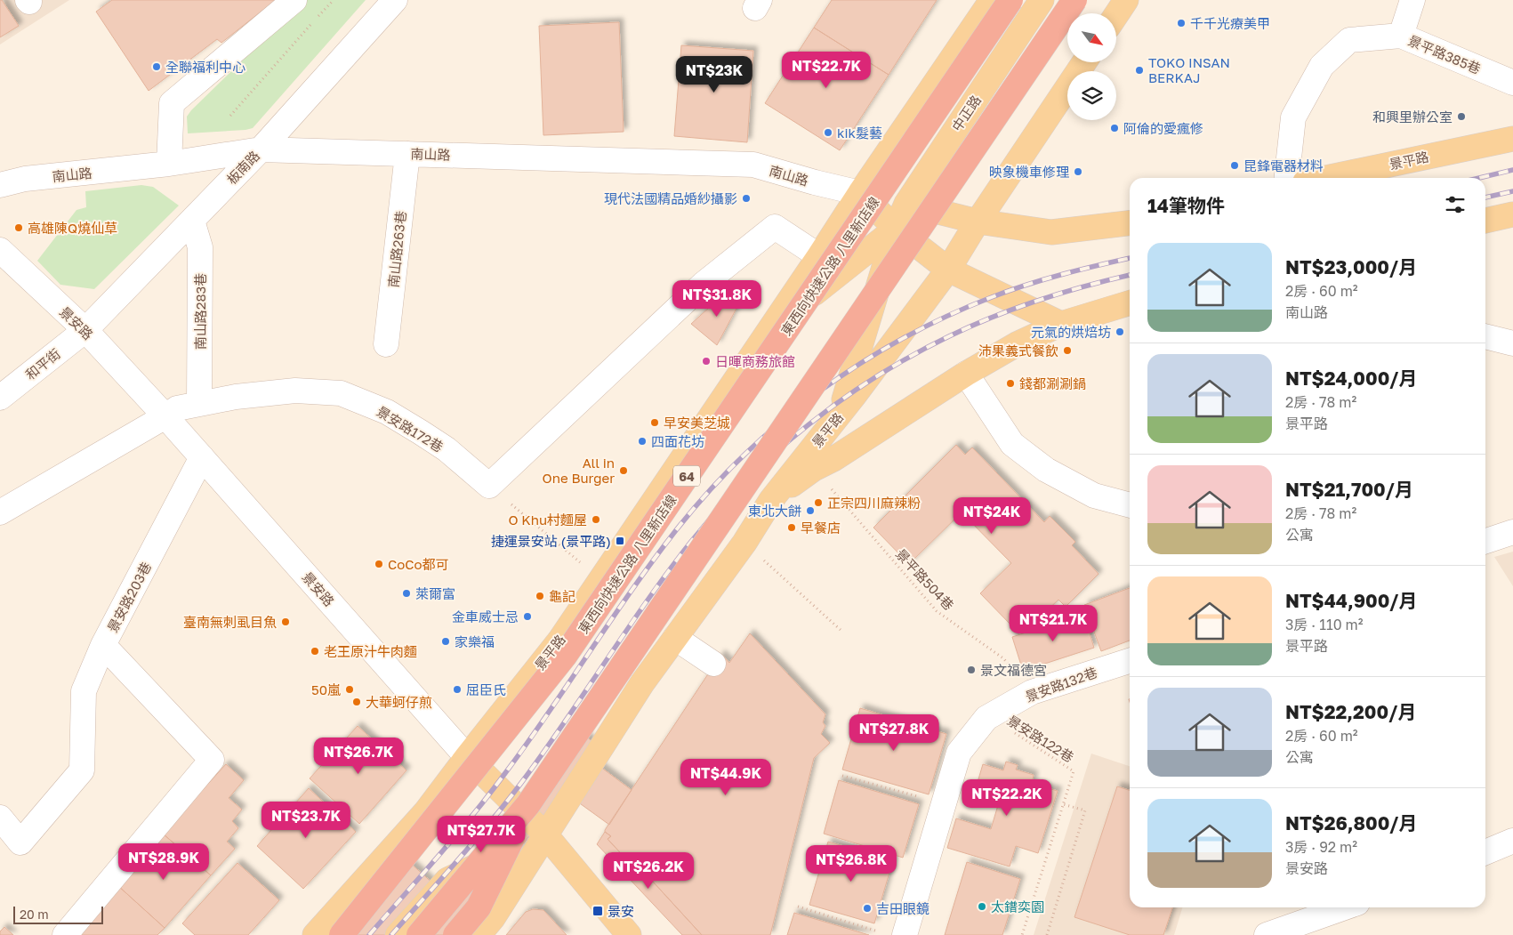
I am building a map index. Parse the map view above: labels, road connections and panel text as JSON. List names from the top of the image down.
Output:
{
  "streets": {
    "highway": ["東西向快速公路 八里新店線", "64"],
    "main road": ["中正路", "景平路", "景安路"],
    "street": [
      "景平路385巷",
      "南山路",
      "板南路",
      "南山路263巷",
      "南山路283巷",
      "和平街",
      "景安路172巷",
      "景安路203巷",
      "景安路132巷"
    ],
    "path": ["景平路504巷", "景安路122巷"]
  },
  "crossings": [
    ["中正路", "景平路"],
    ["南山路", "景平路"],
    ["南山路", "板南路"],
    ["南山路", "南山路263巷"],
    ["景平路", "景安路"],
    ["板南路", "南山路283巷"],
    ["板南路", "景安路"],
    ["板南路", "和平街"],
    ["南山路283巷", "景安路172巷"],
    ["景安路", "和平街"],
    ["景安路", "景安路172巷"],
    ["景安路", "景安路203巷"],
    ["景平路504巷", "景安路132巷"],
    ["景安路132巷", "景安路122巷"]
  ],
  "places": {
    "other": [
      "千千光療美甲",
      "全聯福利中心",
      "TOKO INSAN BERKAJ",
      "和興里辦公室",
      "阿倫的愛瘋修",
      "kik髮藝",
      "昆鋒電器材料",
      "映象機車修理",
      "現代法國精品婚紗攝影",
      "高雄陳Q燒仙草",
      "元氣的烘焙坊",
      "沛果義式餐飲",
      "日暉商務旅館",
      "錢都涮涮鍋",
      "早安美芝城",
      "四面花坊",
      "All in One Burger",
      "正宗四川麻辣粉",
      "東北大餅",
      "O Khu村麵屋",
      "早餐店",
      "CoCo都可",
      "萊爾富",
      "龜記",
      "金車威士忌",
      "臺南無刺虱目魚",
      "家樂福",
      "老王原汁牛肉麵",
      "景文福德宮",
      "50嵐",
      "屈臣氏",
      "大華蚵仔煎",
      "太鐠奕園",
      "吉田眼鏡"
    ],
    "transit": ["捷運景安站 (景平路)", "景安"]
  },
  "scale_bar": "20 m",
  "north": "bottom right",
  "page": {
    "price": [
      "NT$22.7K",
      "NT$23K",
      "NT$31.8K",
      "NT$24K",
      "NT$21.7K",
      "NT$27.8K",
      "NT$26.7K",
      "NT$44.9K",
      "NT$22.2K",
      "NT$23.7K",
      "NT$27.7K",
      "NT$28.9K",
      "NT$26.8K",
      "NT$26.2K"
    ],
    "heading": "14筆物件",
    "list": [
      {
        "name": "NT$23,000/月",
        "note": "2房 · 60 m² · 南山路"
      },
      {
        "name": "NT$24,000/月",
        "note": "2房 · 78 m² · 景平路"
      },
      {
        "name": "NT$21,700/月",
        "note": "2房 · 78 m² · 公寓"
      },
      {
        "name": "NT$44,900/月",
        "note": "3房 · 110 m² · 景平路"
      },
      {
        "name": "NT$22,200/月",
        "note": "2房 · 60 m² · 公寓"
      },
      {
        "name": "NT$26,800/月",
        "note": "3房 · 92 m² · 景安路"
      }
    ],
    "scale": "20 m"
  }
}
